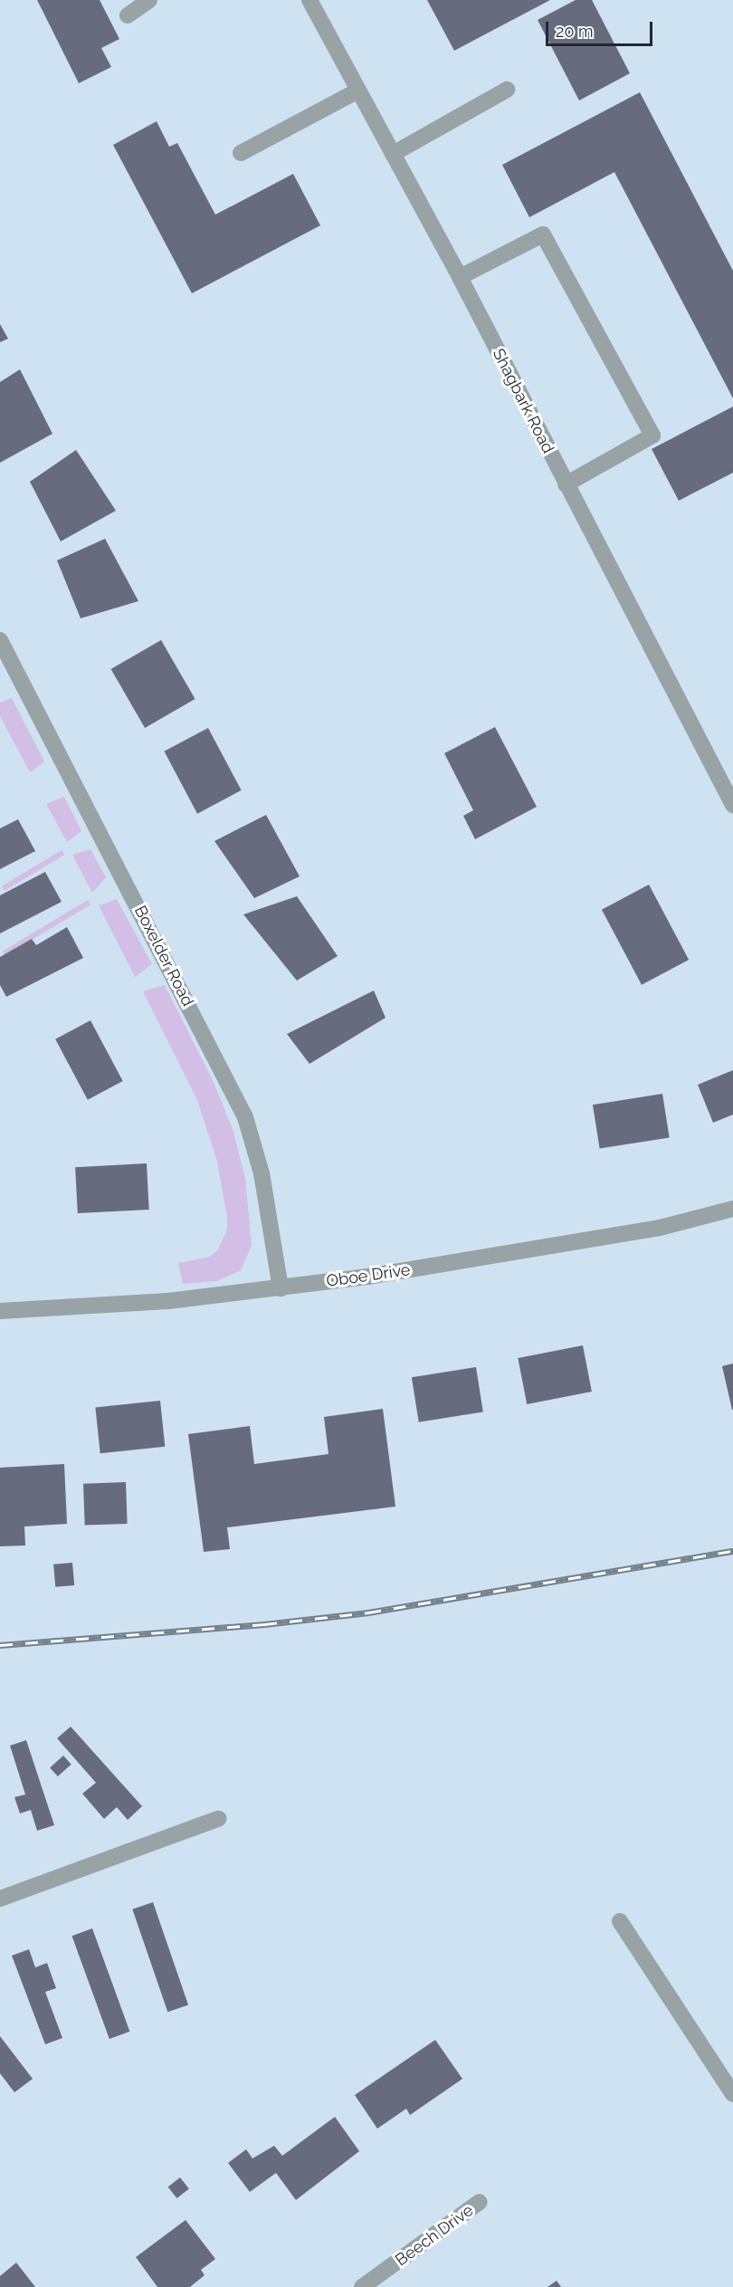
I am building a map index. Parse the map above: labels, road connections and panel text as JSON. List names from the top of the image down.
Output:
{
  "streets": {
    "street": [
      "Shagbark Road",
      "Boxelder Road",
      "Oboe Drive",
      "Beech Drive"
    ]
  },
  "crossings": [
    ["Boxelder Road", "Oboe Drive"]
  ],
  "scale_bar": "20 m"
}
